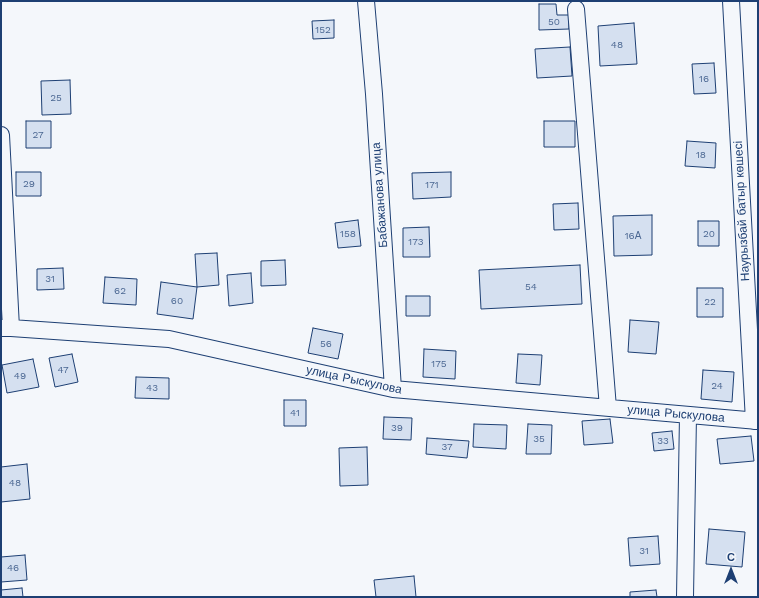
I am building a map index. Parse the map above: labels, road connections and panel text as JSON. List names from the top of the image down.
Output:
{
  "streets": {
    "street": ["Бабажанова улица", "Наурызбай батыр көшесі", "улица Рыскулова"]
  },
  "crossings": [
    ["Бабажанова улица", "улица Рыскулова"],
    ["Наурызбай батыр көшесі", "улица Рыскулова"]
  ],
  "house_numbers": [
    "50",
    "152",
    "48",
    "16",
    "25",
    "27",
    "18",
    "29",
    "171",
    "158",
    "20",
    "16А",
    "173",
    "31",
    "54",
    "62",
    "60",
    "22",
    "56",
    "175",
    "47",
    "49",
    "24",
    "43",
    "41",
    "39",
    "35",
    "33",
    "37",
    "48",
    "31",
    "46"
  ],
  "north": "top"
}
